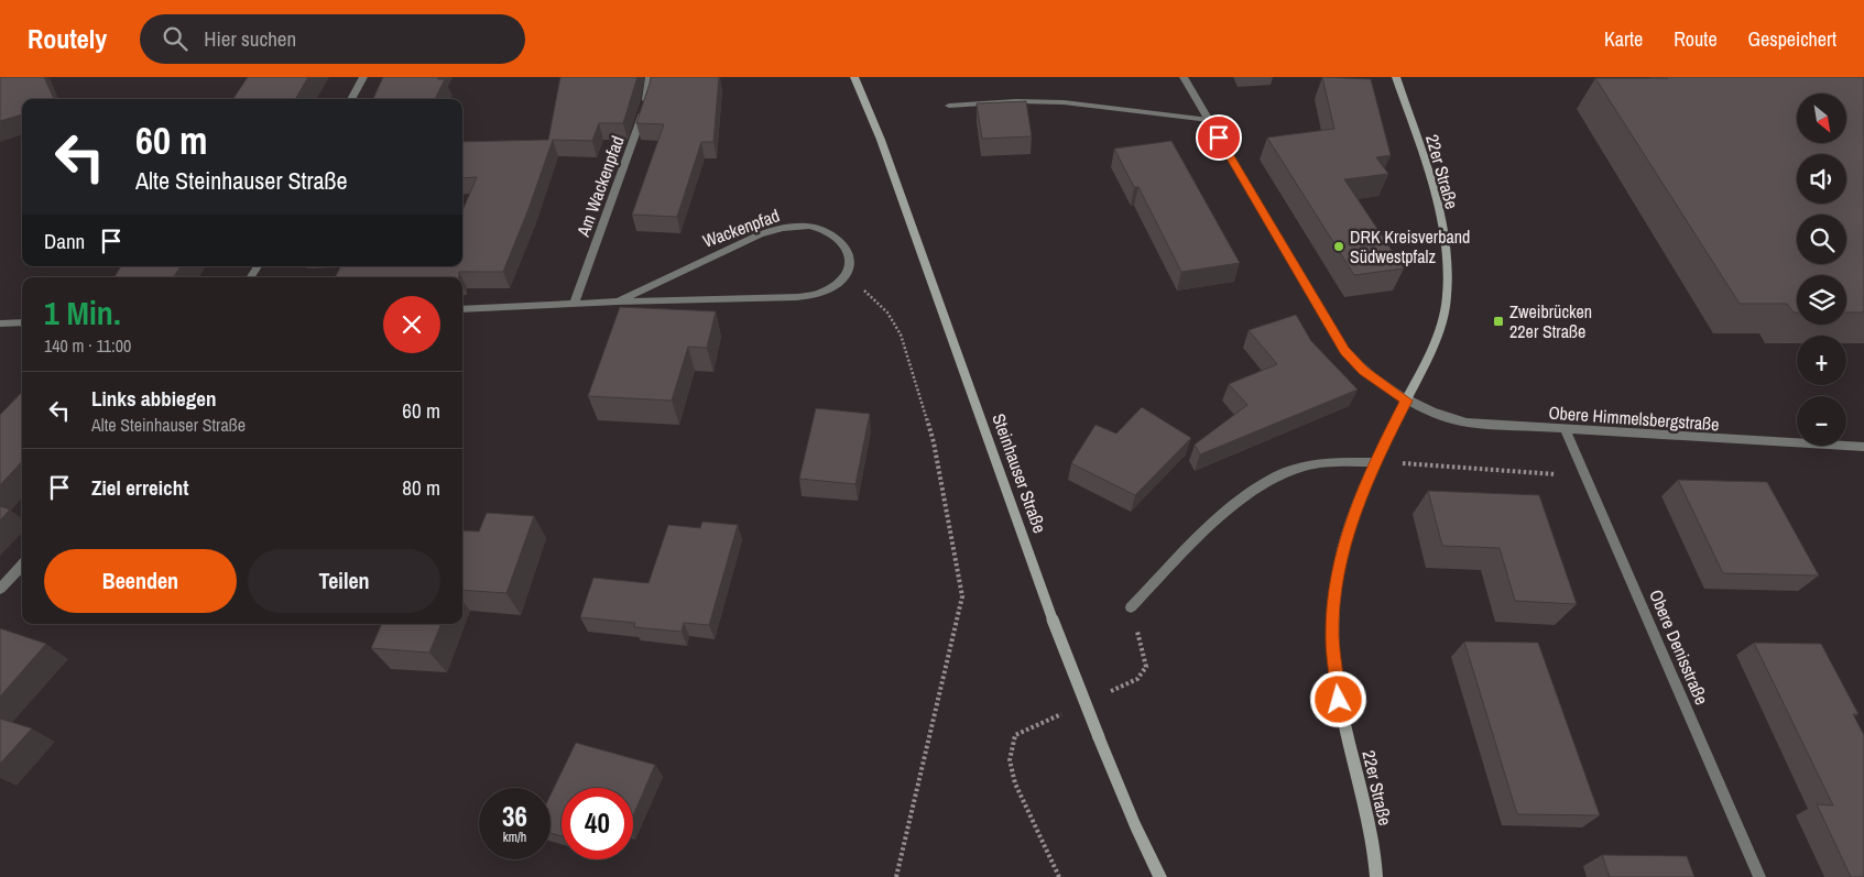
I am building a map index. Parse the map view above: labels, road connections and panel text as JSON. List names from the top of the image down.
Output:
{
  "streets": {
    "street": [
      "22er Straße",
      "Am Wackenpfad",
      "Wackenpfad",
      "Obere Himmelsbergstraße",
      "Steinhauser Straße",
      "Obere Denisstraße"
    ]
  },
  "crossings": [
    ["22er Straße", "Obere Himmelsbergstraße"],
    ["Am Wackenpfad", "Wackenpfad"],
    ["Obere Himmelsbergstraße", "Obere Denisstraße"]
  ],
  "places": {
    "other": ["DRK Kreisverband Südwestpfalz"],
    "transit": ["Zweibrücken 22er Straße"]
  },
  "north": "bottom right",
  "page": {
    "header": "Routely",
    "search": "Hier suchen",
    "nav": ["Karte", "Route", "Gespeichert"],
    "map_buttons": ["+", "−"],
    "turn": ["60 m", "Alte Steinhauser Straße"],
    "then": "Dann",
    "heading": ["1 Min.", "140 m · 11:00"],
    "list": [
      {
        "name": "Links abbiegen",
        "note": "Alte Steinhauser Straße",
        "value": "60 m"
      },
      {
        "name": "Ziel erreicht",
        "value": "80 m"
      }
    ],
    "buttons": ["Beenden", "Teilen"],
    "speed": "36 km/h",
    "limit": "40"
  }
}
